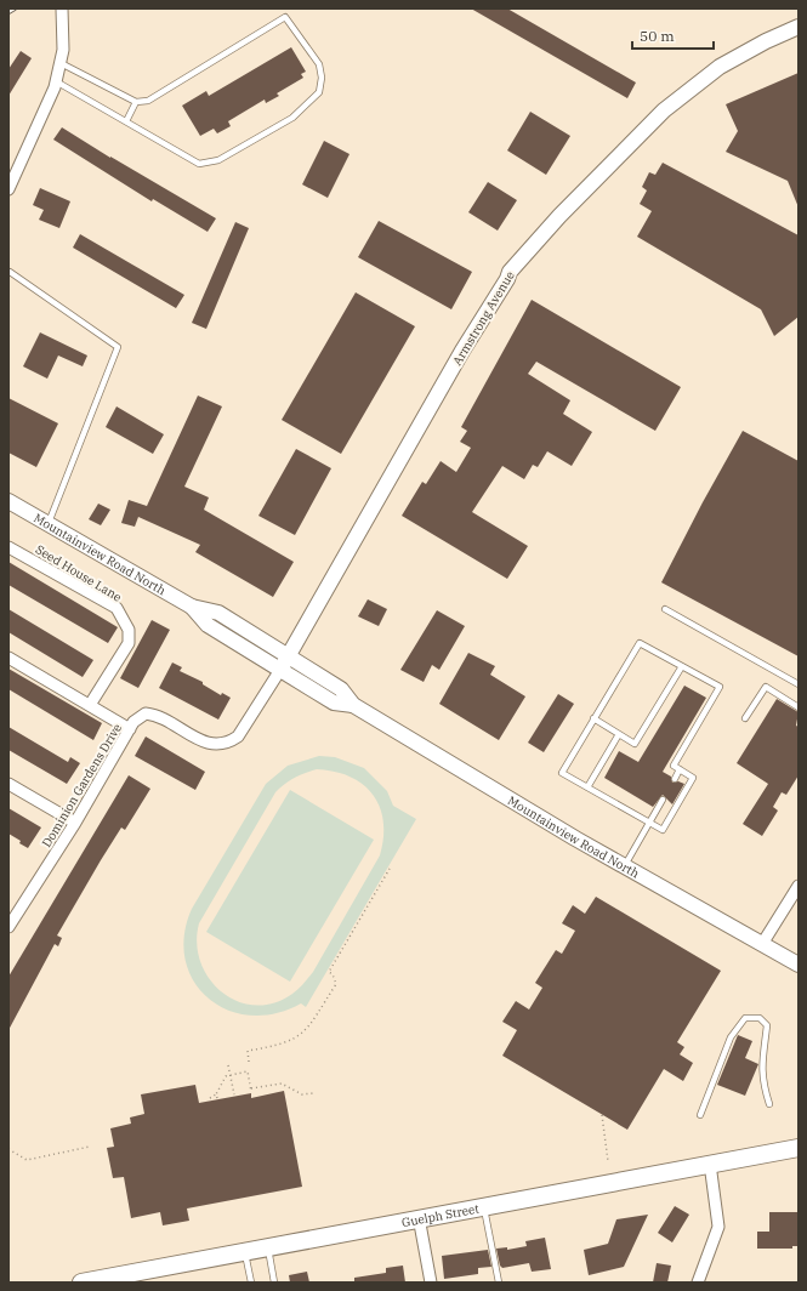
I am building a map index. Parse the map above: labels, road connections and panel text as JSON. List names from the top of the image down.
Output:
{
  "streets": {
    "main road": ["Armstrong Avenue", "Mountainview Road North", "Guelph Street"],
    "street": ["Seed House Lane", "Dominion Gardens Drive"]
  },
  "crossings": [
    ["Armstrong Avenue", "Mountainview Road North"],
    ["Armstrong Avenue", "Dominion Gardens Drive"],
    ["Mountainview Road North", "Dominion Gardens Drive"]
  ],
  "scale_bar": "50 m"
}
